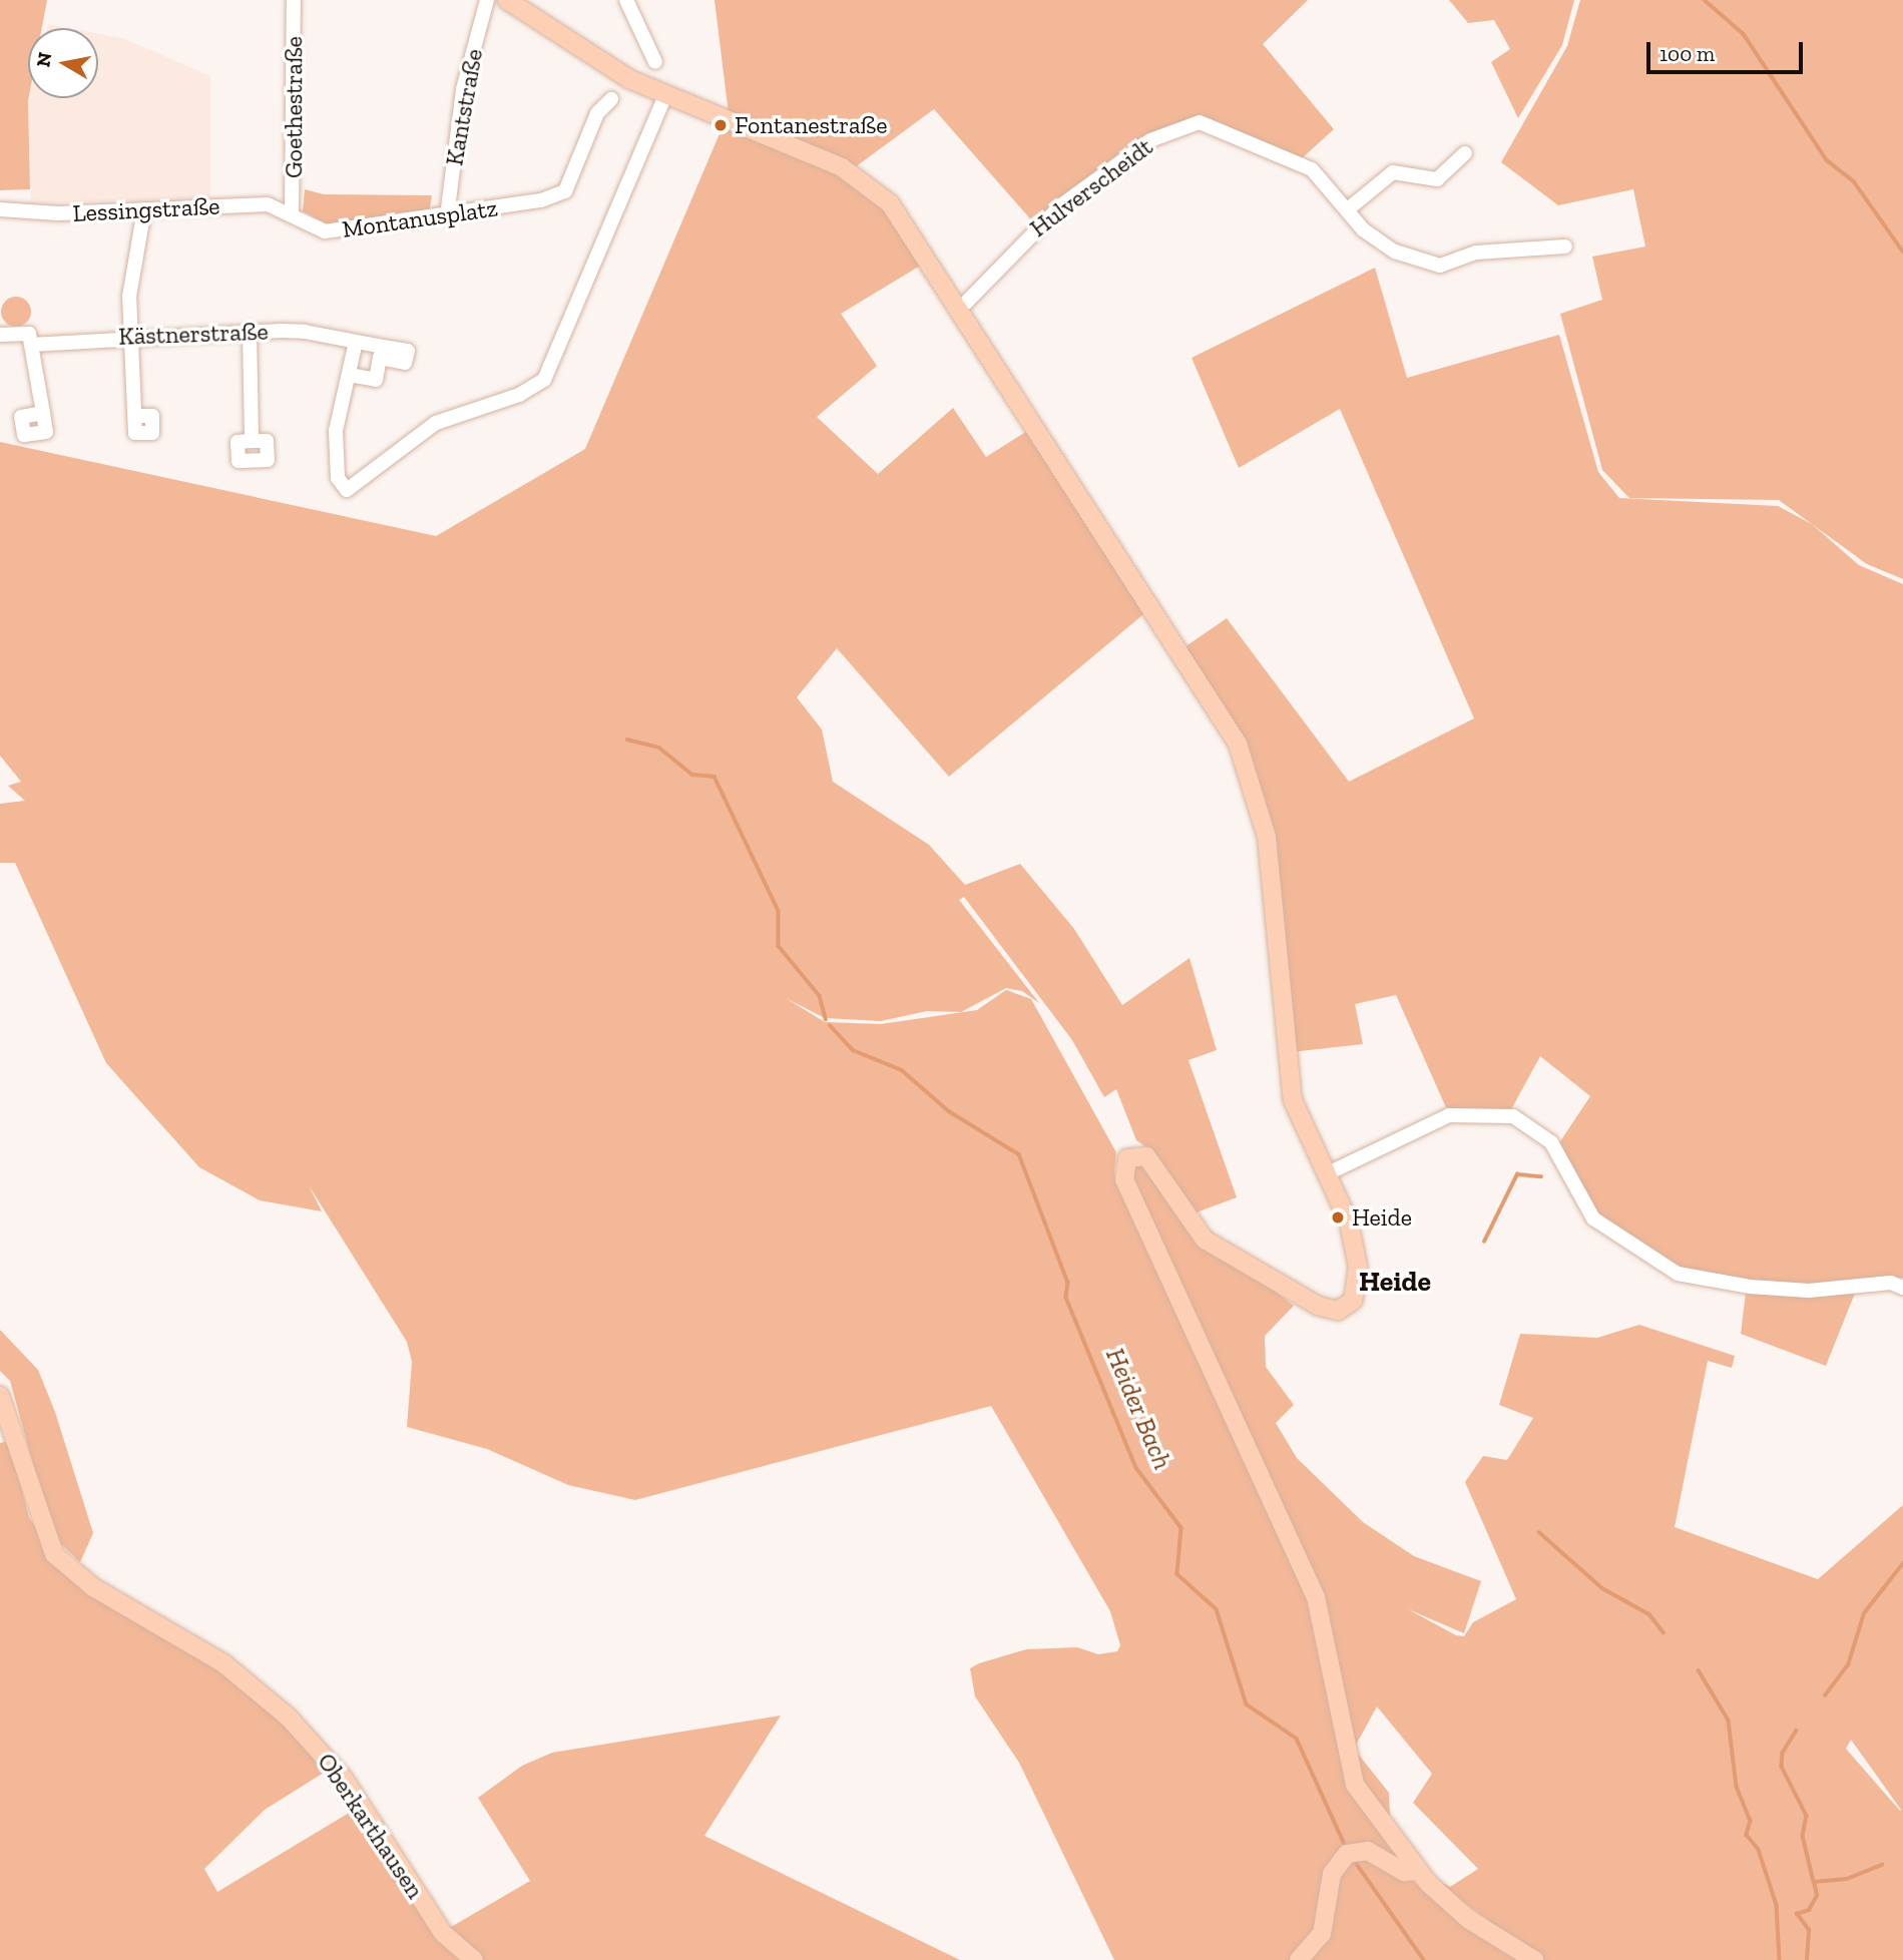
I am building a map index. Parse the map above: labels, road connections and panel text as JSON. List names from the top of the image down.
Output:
{
  "streets": {
    "main road": ["Oberkarthausen"],
    "street": [
      "Goethestraße",
      "Kantstraße",
      "Hulverscheidt",
      "Lessingstraße",
      "Montanusplatz",
      "Kästnerstraße"
    ]
  },
  "crossings": [
    ["Goethestraße", "Lessingstraße"],
    ["Goethestraße", "Montanusplatz"],
    ["Kantstraße", "Montanusplatz"],
    ["Lessingstraße", "Montanusplatz"]
  ],
  "districts": ["Heide"],
  "water": ["Heider Bach"],
  "places": ["Fontanestraße", "Heide"],
  "scale_bar": "100 m",
  "north": "left"
}
